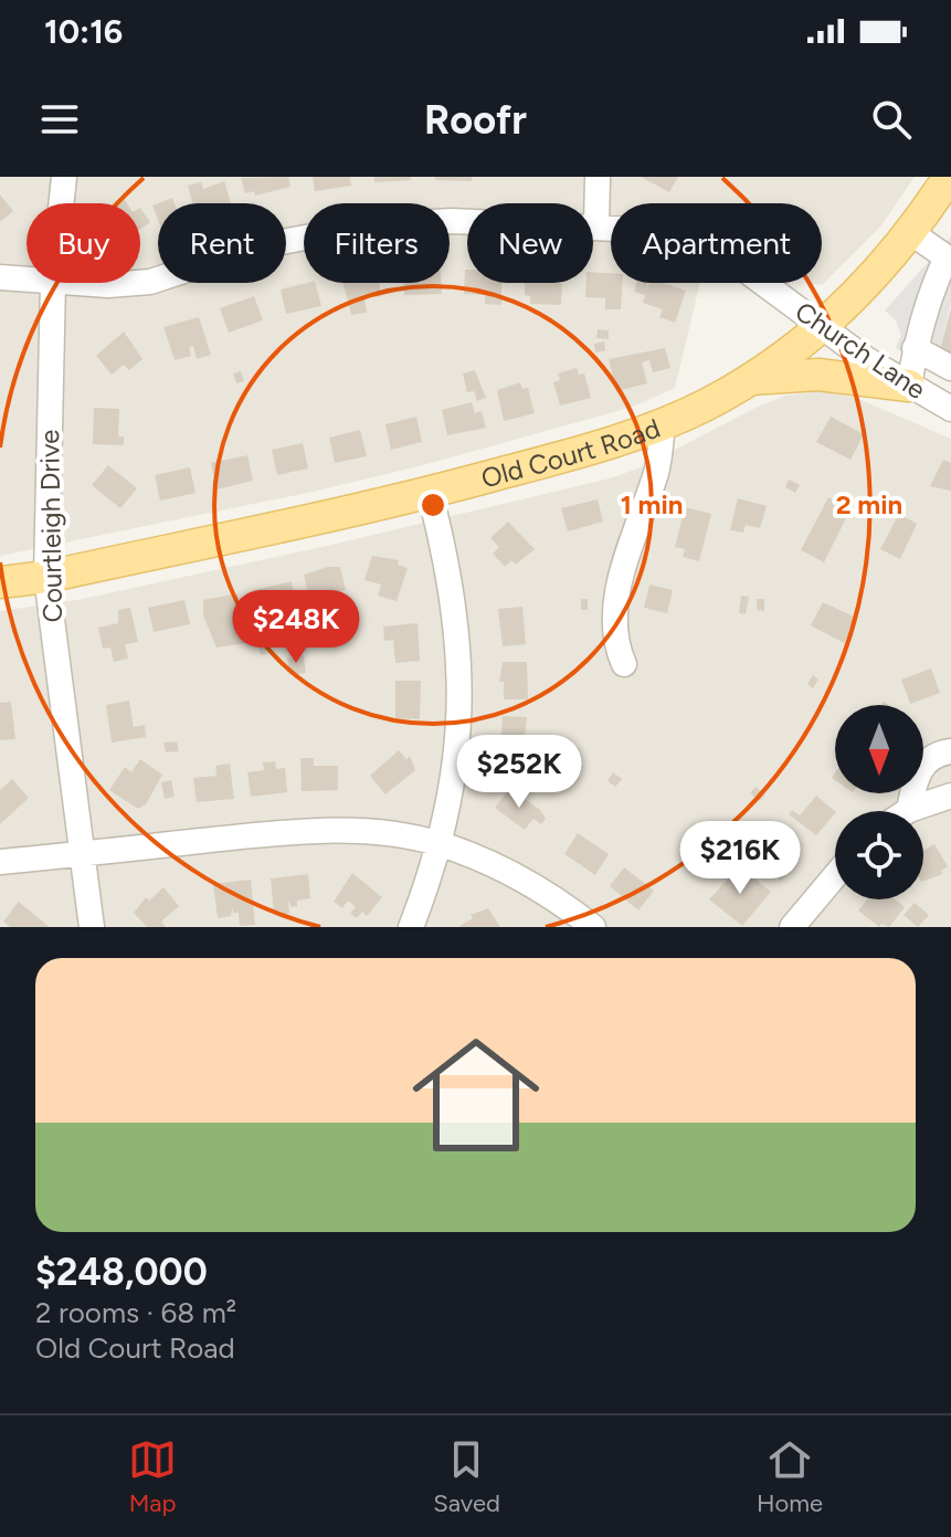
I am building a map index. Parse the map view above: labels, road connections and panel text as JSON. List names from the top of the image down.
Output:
{
  "streets": {
    "main road": ["Old Court Road"],
    "street": ["Church Lane", "Courtleigh Drive"]
  },
  "crossings": [
    ["Church Lane", "Old Court Road"],
    ["Old Court Road", "Courtleigh Drive"]
  ],
  "north": "bottom",
  "page": {
    "status": "10:16",
    "header": "Roofr",
    "chip": [
      "Buy",
      "Rent",
      "Filters",
      "New",
      "Apartment"
    ],
    "price": ["$248K", "$252K", "$216K"],
    "list": [
      {
        "name": "$248,000",
        "note": "2 rooms · 68 m² · Old Court Road"
      }
    ],
    "tabs": ["Map", "Saved", "Home"]
  },
  "rings": ["1 min", "2 min"]
}
